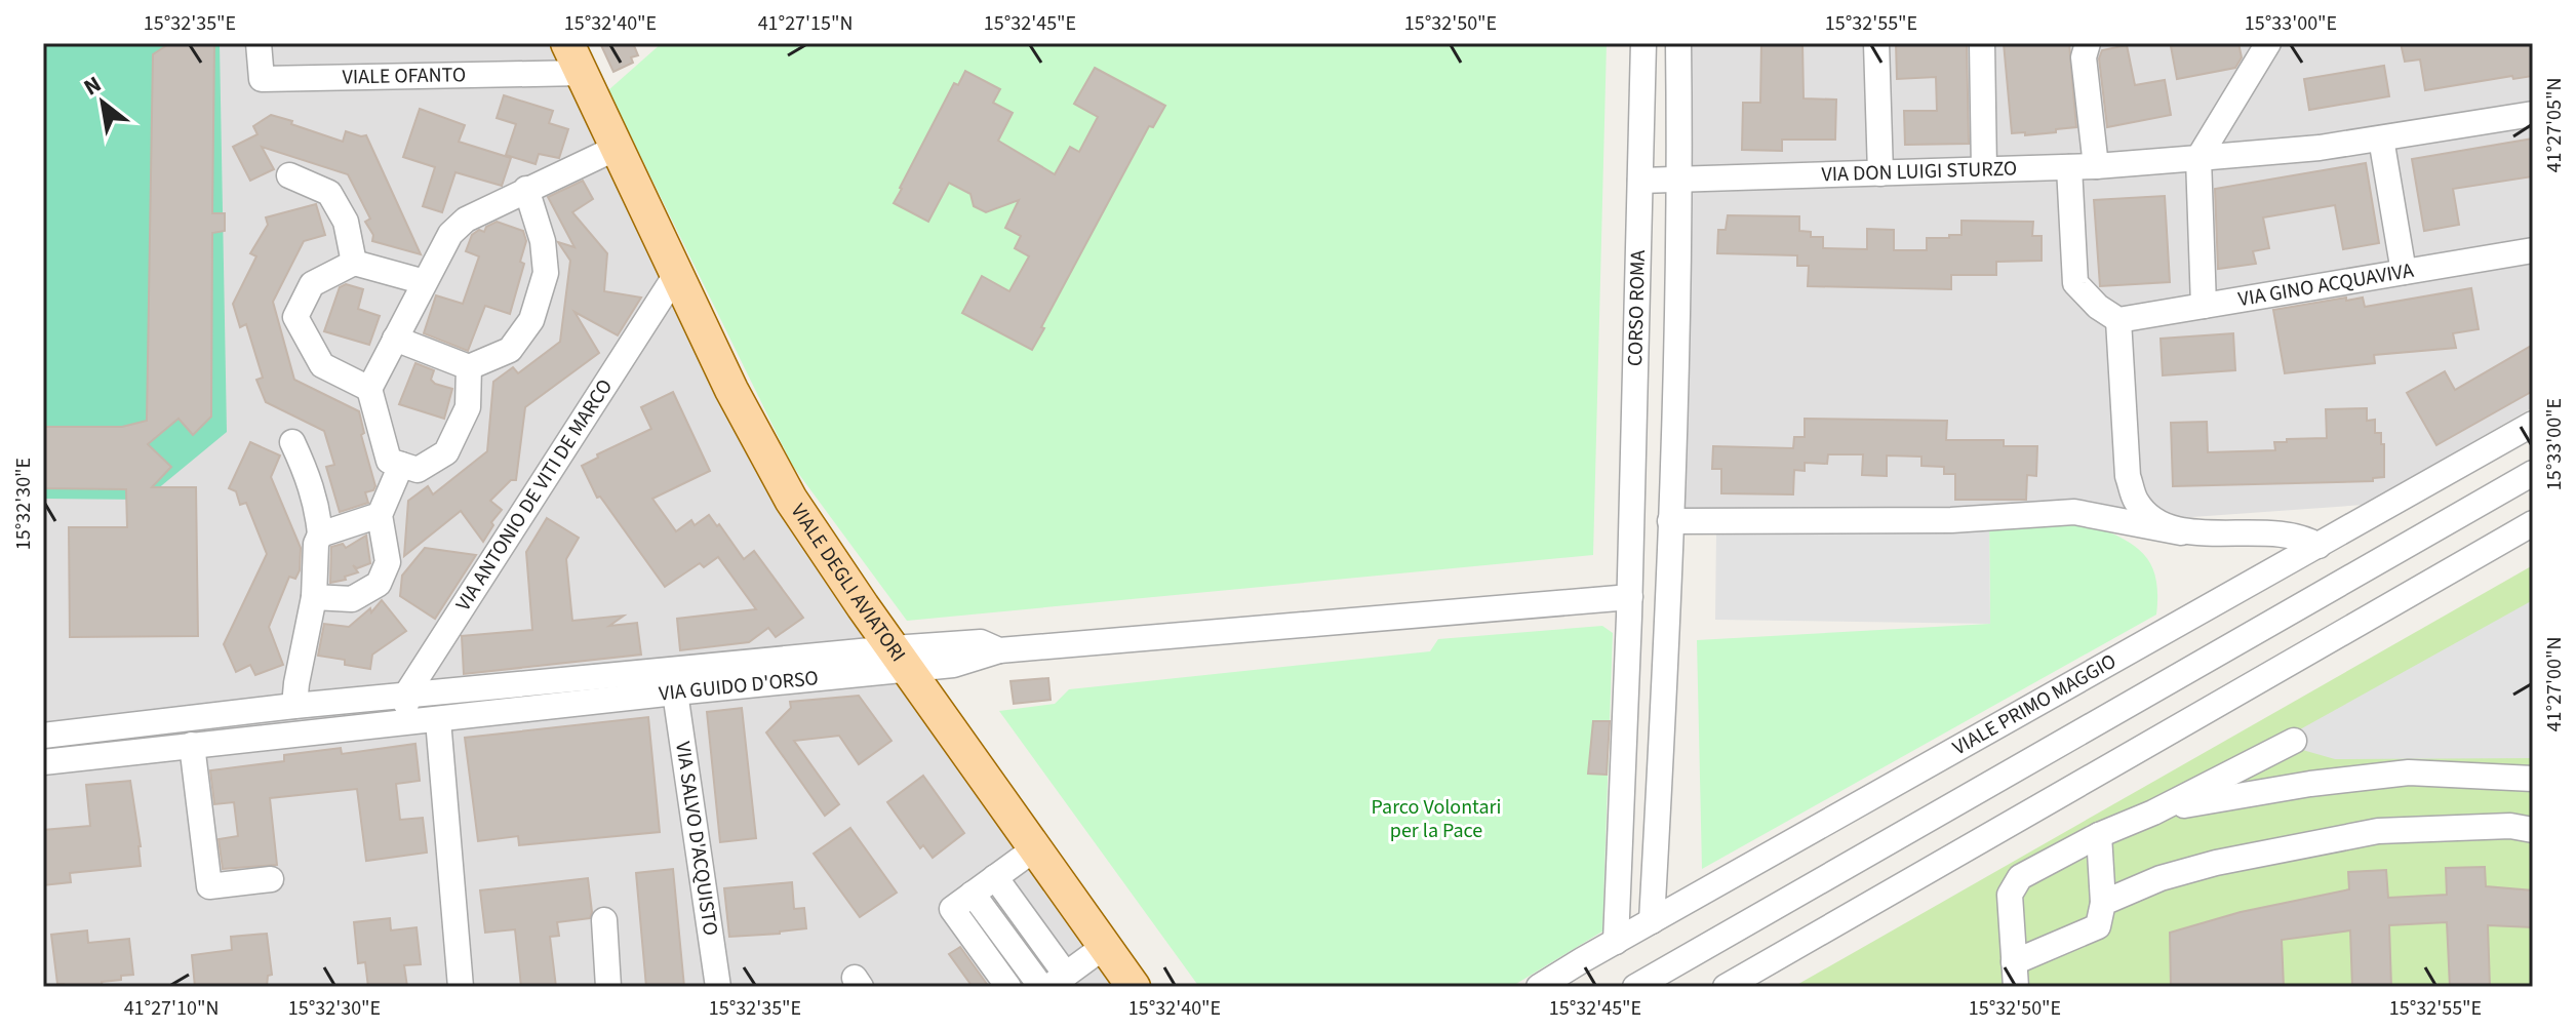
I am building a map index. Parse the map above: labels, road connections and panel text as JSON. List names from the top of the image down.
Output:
{
  "streets": {
    "main road": ["VIALE DEGLI AVIATORI"],
    "street": [
      "VIALE OFANTO",
      "VIA DON LUIGI STURZO",
      "VIA GINO ACQUAVIVA",
      "CORSO ROMA",
      "VIA ANTONIO DE VITI DE MARCO",
      "VIA GUIDO D'ORSO",
      "VIALE PRIMO MAGGIO",
      "VIA SALVO D'ACQUISTO"
    ]
  },
  "crossings": [
    ["VIALE OFANTO", "VIALE DEGLI AVIATORI"],
    ["VIA DON LUIGI STURZO", "CORSO ROMA"],
    ["CORSO ROMA", "VIA GUIDO D'ORSO"],
    ["CORSO ROMA", "VIALE PRIMO MAGGIO"],
    ["VIA ANTONIO DE VITI DE MARCO", "VIALE DEGLI AVIATORI"],
    ["VIA ANTONIO DE VITI DE MARCO", "VIA GUIDO D'ORSO"],
    ["VIALE DEGLI AVIATORI", "VIA GUIDO D'ORSO"],
    ["VIA GUIDO D'ORSO", "VIA SALVO D'ACQUISTO"]
  ],
  "parks": ["Parco Volontari per la Pace"],
  "north": "top left",
  "coordinates": [
    "15°32'35\"E",
    "15°32'40\"E",
    "41°27'15\"N",
    "15°32'45\"E",
    "15°32'50\"E",
    "15°32'55\"E",
    "15°33'00\"E",
    "41°27'05\"N",
    "15°32'30\"E",
    "41°27'00\"N",
    "41°27'10\"N"
  ]
}
